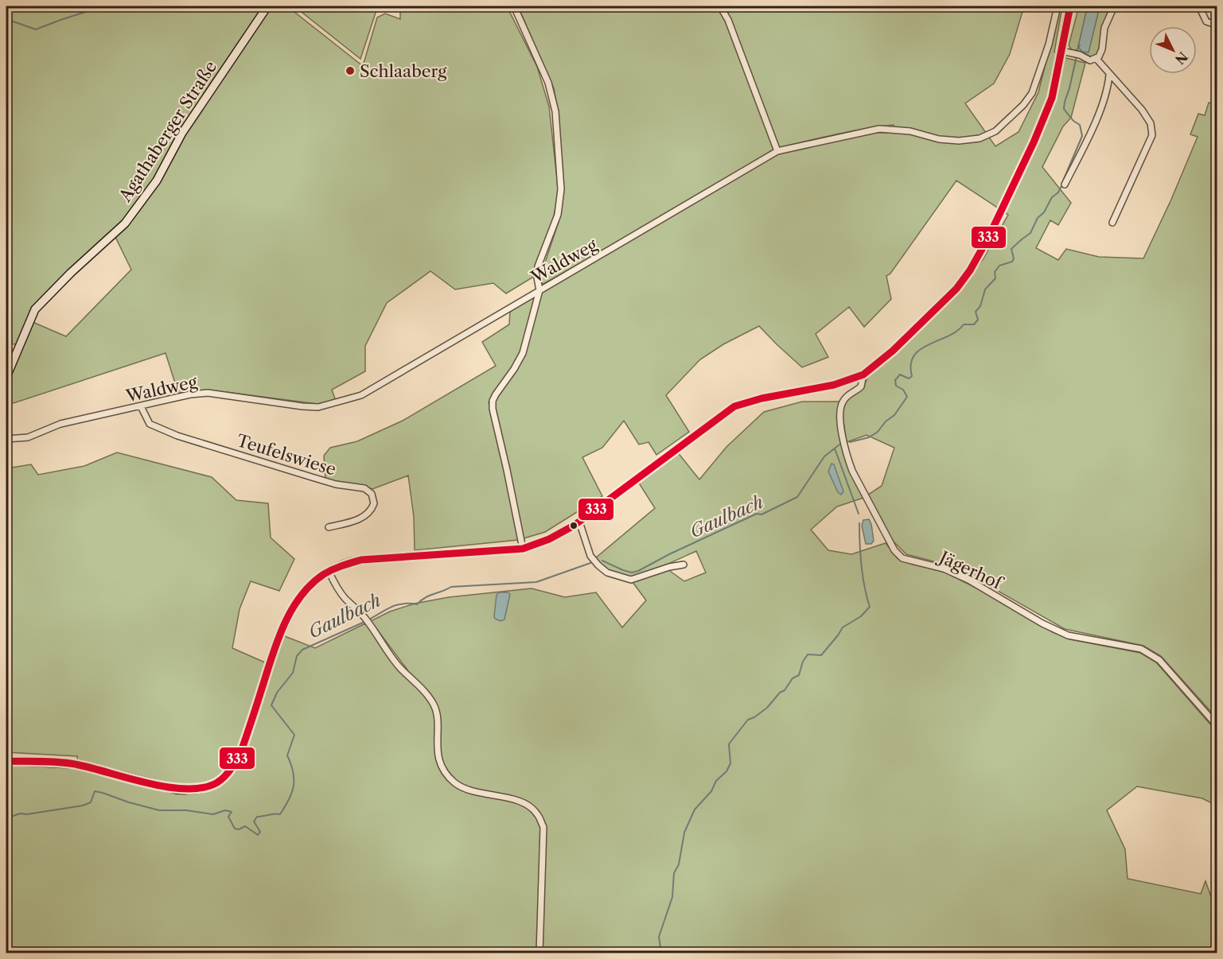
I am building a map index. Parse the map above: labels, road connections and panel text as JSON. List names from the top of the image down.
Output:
{
  "streets": {
    "main road": ["Agathaberger Straße"],
    "street": ["Waldweg", "Teufelswiese", "Jägerhof"]
  },
  "crossings": [
    ["Waldweg", "Teufelswiese"]
  ],
  "water": ["Gaulbach"],
  "places": ["Schlaaberg"],
  "lines": ["transit line 333"],
  "north": "bottom right"
}
